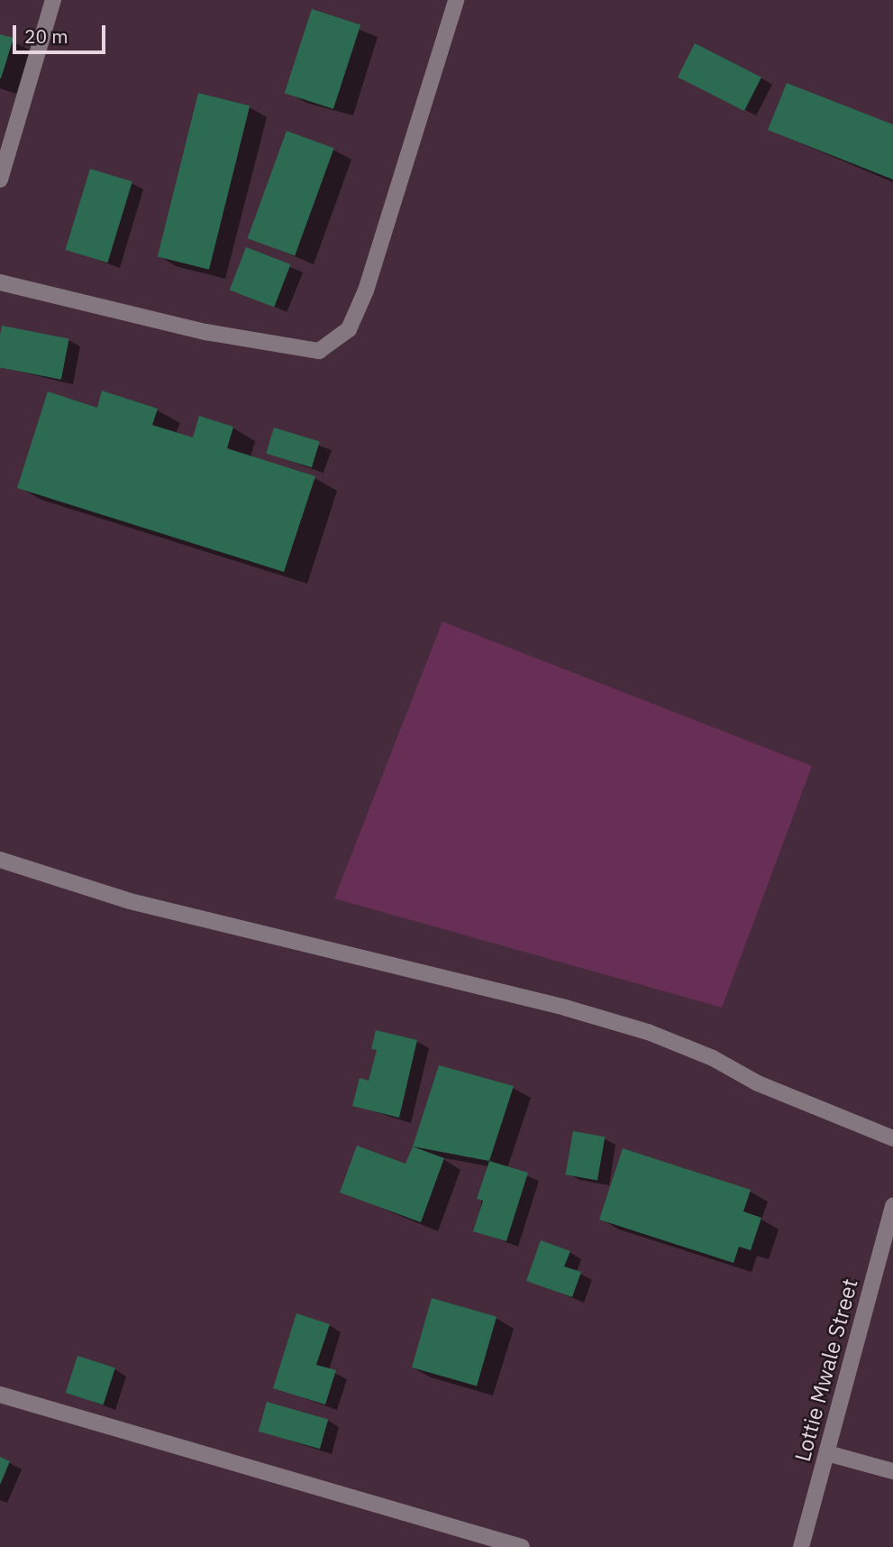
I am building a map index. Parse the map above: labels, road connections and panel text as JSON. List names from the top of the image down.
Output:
{
  "streets": {
    "street": ["Lottie Mwale Street"]
  },
  "scale_bar": "20 m"
}
